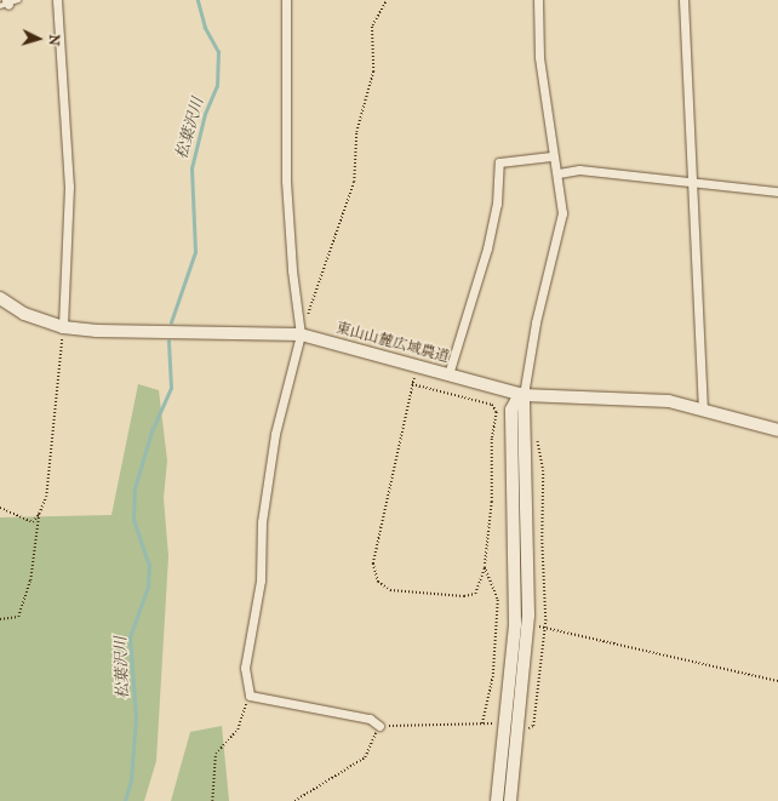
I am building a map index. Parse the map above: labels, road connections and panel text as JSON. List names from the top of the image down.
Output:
{
  "streets": {
    "street": ["東山山麓広域農道"]
  },
  "water": ["松葉沢川"],
  "north": "right"
}
